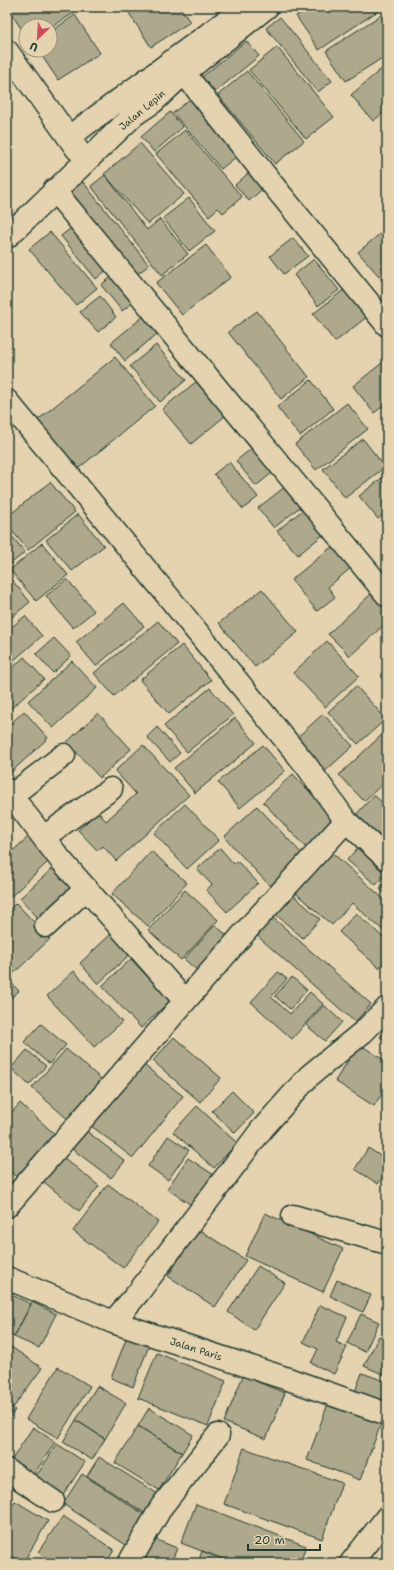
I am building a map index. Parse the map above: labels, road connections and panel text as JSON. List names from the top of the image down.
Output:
{
  "streets": {
    "street": ["Jalan Lepin", "Jalan Paris"]
  },
  "scale_bar": "20 m",
  "north": "bottom left"
}
